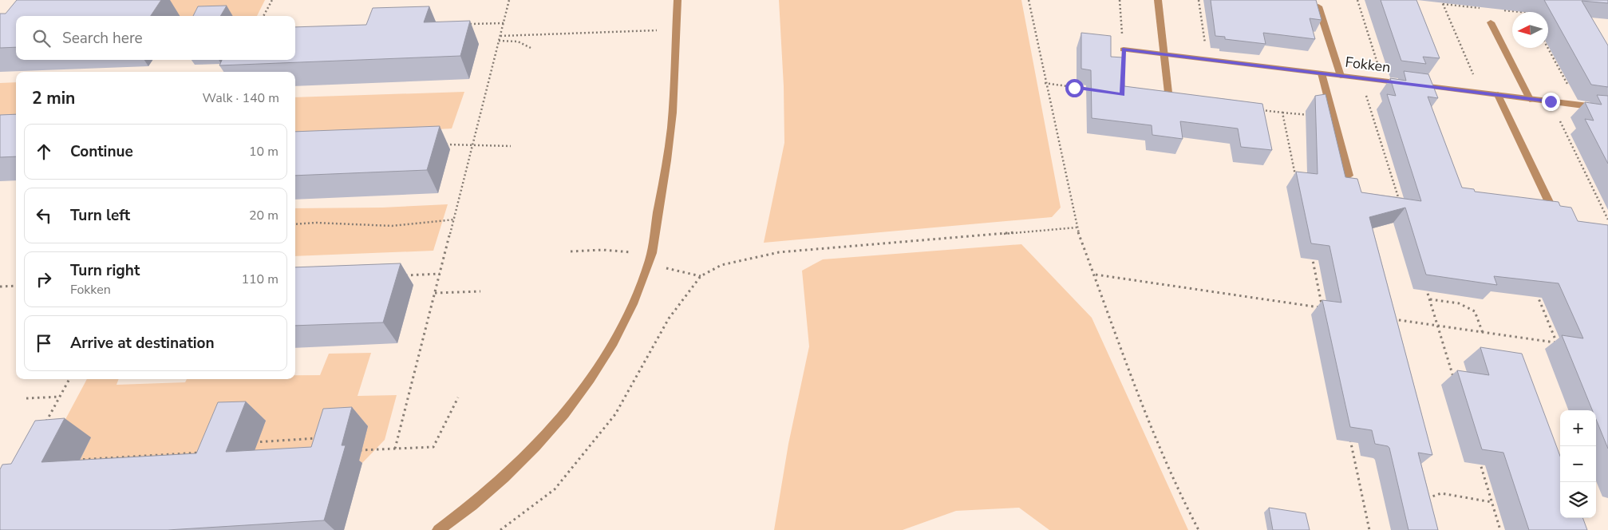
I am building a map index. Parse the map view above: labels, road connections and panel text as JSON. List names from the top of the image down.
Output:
{
  "streets": {
    "street": ["Fokken"]
  },
  "north": "left",
  "page": {
    "search": "Search here",
    "heading": ["2 min", "Walk · 140 m"],
    "list": [
      ["Continue", "10 m"],
      ["Turn left", "20 m"],
      ["Turn right", "Fokken", "110 m"],
      "Arrive at destination"
    ],
    "map_buttons": ["+", "−"]
  }
}
